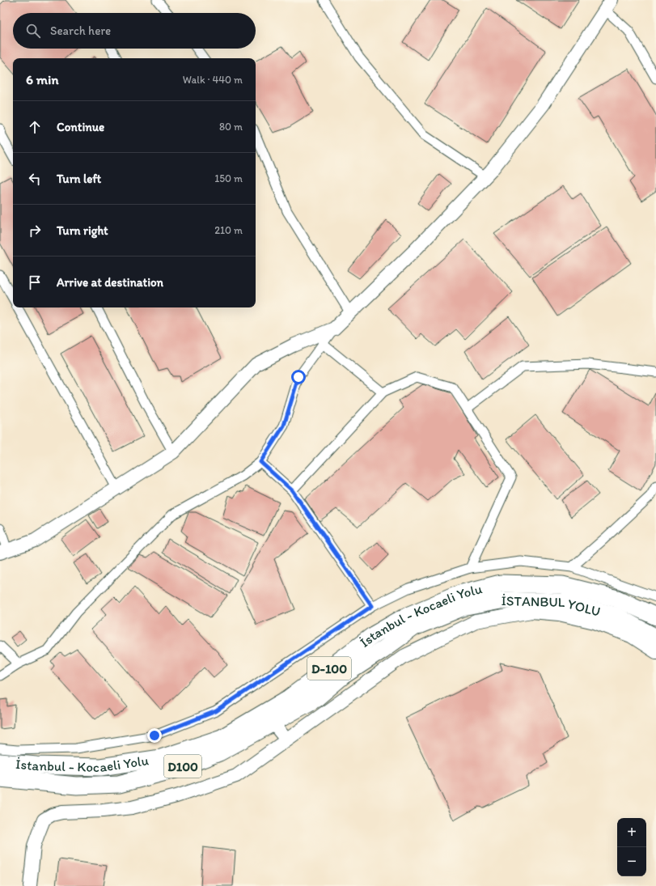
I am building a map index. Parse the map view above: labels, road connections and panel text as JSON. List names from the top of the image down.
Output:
{
  "streets": {
    "highway": [
      "İSTANBUL YOLU",
      "İstanbul - Kocaeli Yolu",
      "D-100",
      "D100"
    ]
  },
  "crossings": [
    ["İSTANBUL YOLU", "D100"]
  ],
  "page": {
    "search": "Search here",
    "heading": ["6 min", "Walk · 440 m"],
    "list": [
      ["Continue", "80 m"],
      ["Turn left", "150 m"],
      ["Turn right", "210 m"],
      "Arrive at destination"
    ],
    "map_buttons": ["+", "−"]
  }
}
